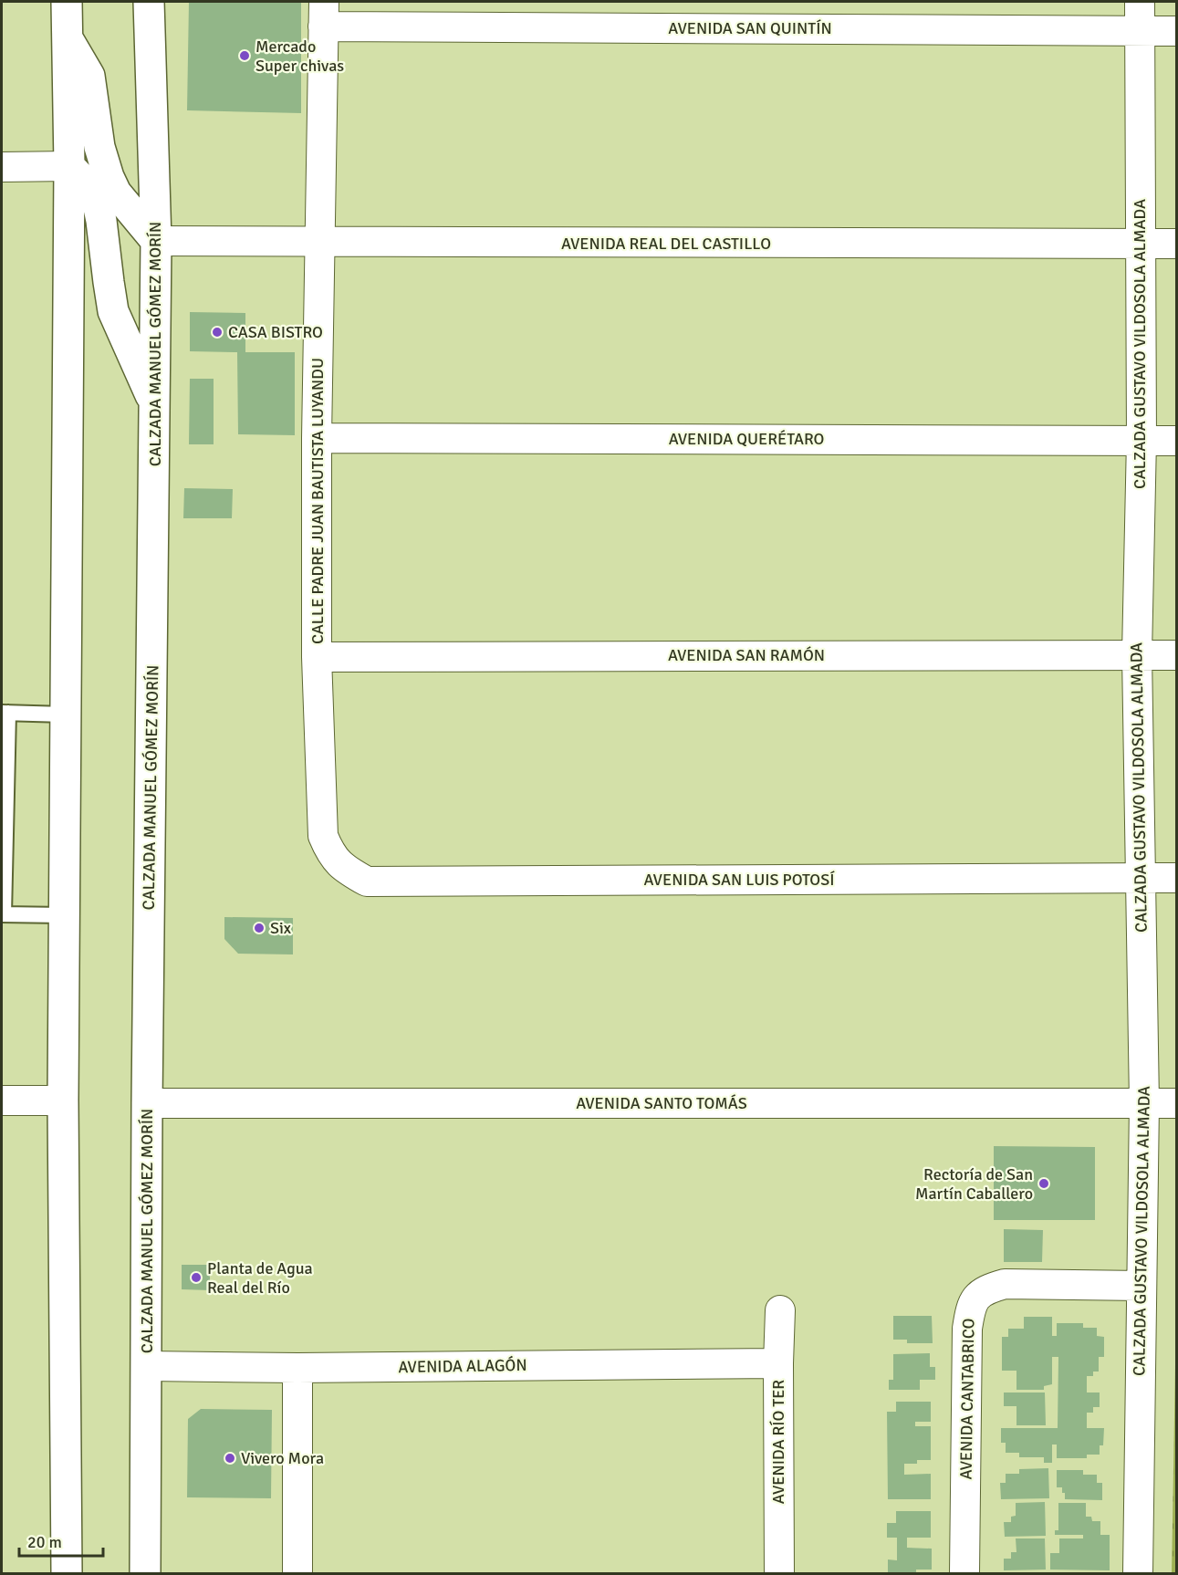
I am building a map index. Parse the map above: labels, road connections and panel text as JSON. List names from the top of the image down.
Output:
{
  "streets": {
    "main road": ["CALZADA MANUEL GÓMEZ MORÍN"],
    "street": [
      "AVENIDA SAN QUINTÍN",
      "AVENIDA REAL DEL CASTILLO",
      "CALZADA GUSTAVO VILDOSOLA ALMADA",
      "AVENIDA QUERÉTARO",
      "CALLE PADRE JUAN BAUTISTA LUYANDU",
      "AVENIDA SAN RAMÓN",
      "AVENIDA SAN LUIS POTOSÍ",
      "AVENIDA SANTO TOMÁS",
      "AVENIDA ALAGÓN",
      "AVENIDA CANTABRICO",
      "AVENIDA RÍO TER"
    ]
  },
  "crossings": [
    ["AVENIDA SAN QUINTÍN", "CALZADA GUSTAVO VILDOSOLA ALMADA"],
    ["AVENIDA SAN QUINTÍN", "CALLE PADRE JUAN BAUTISTA LUYANDU"],
    ["AVENIDA REAL DEL CASTILLO", "CALZADA MANUEL GÓMEZ MORÍN"],
    ["AVENIDA REAL DEL CASTILLO", "CALZADA GUSTAVO VILDOSOLA ALMADA"],
    ["AVENIDA REAL DEL CASTILLO", "CALLE PADRE JUAN BAUTISTA LUYANDU"],
    ["CALZADA MANUEL GÓMEZ MORÍN", "AVENIDA SANTO TOMÁS"],
    ["CALZADA MANUEL GÓMEZ MORÍN", "AVENIDA ALAGÓN"],
    ["CALZADA GUSTAVO VILDOSOLA ALMADA", "AVENIDA QUERÉTARO"],
    ["CALZADA GUSTAVO VILDOSOLA ALMADA", "AVENIDA SAN RAMÓN"],
    ["CALZADA GUSTAVO VILDOSOLA ALMADA", "AVENIDA SAN LUIS POTOSÍ"],
    ["CALZADA GUSTAVO VILDOSOLA ALMADA", "AVENIDA SANTO TOMÁS"],
    ["CALZADA GUSTAVO VILDOSOLA ALMADA", "AVENIDA CANTABRICO"],
    ["AVENIDA QUERÉTARO", "CALLE PADRE JUAN BAUTISTA LUYANDU"],
    ["CALLE PADRE JUAN BAUTISTA LUYANDU", "AVENIDA SAN RAMÓN"],
    ["CALLE PADRE JUAN BAUTISTA LUYANDU", "AVENIDA SAN LUIS POTOSÍ"],
    ["AVENIDA ALAGÓN", "AVENIDA RÍO TER"]
  ],
  "places": [
    "Mercado Super chivas",
    "CASA BISTRO",
    "Six",
    "Rectoría de San Martín Caballero",
    "Planta de Agua Real del Río",
    "Vivero Mora"
  ],
  "scale_bar": "20 m"
}
